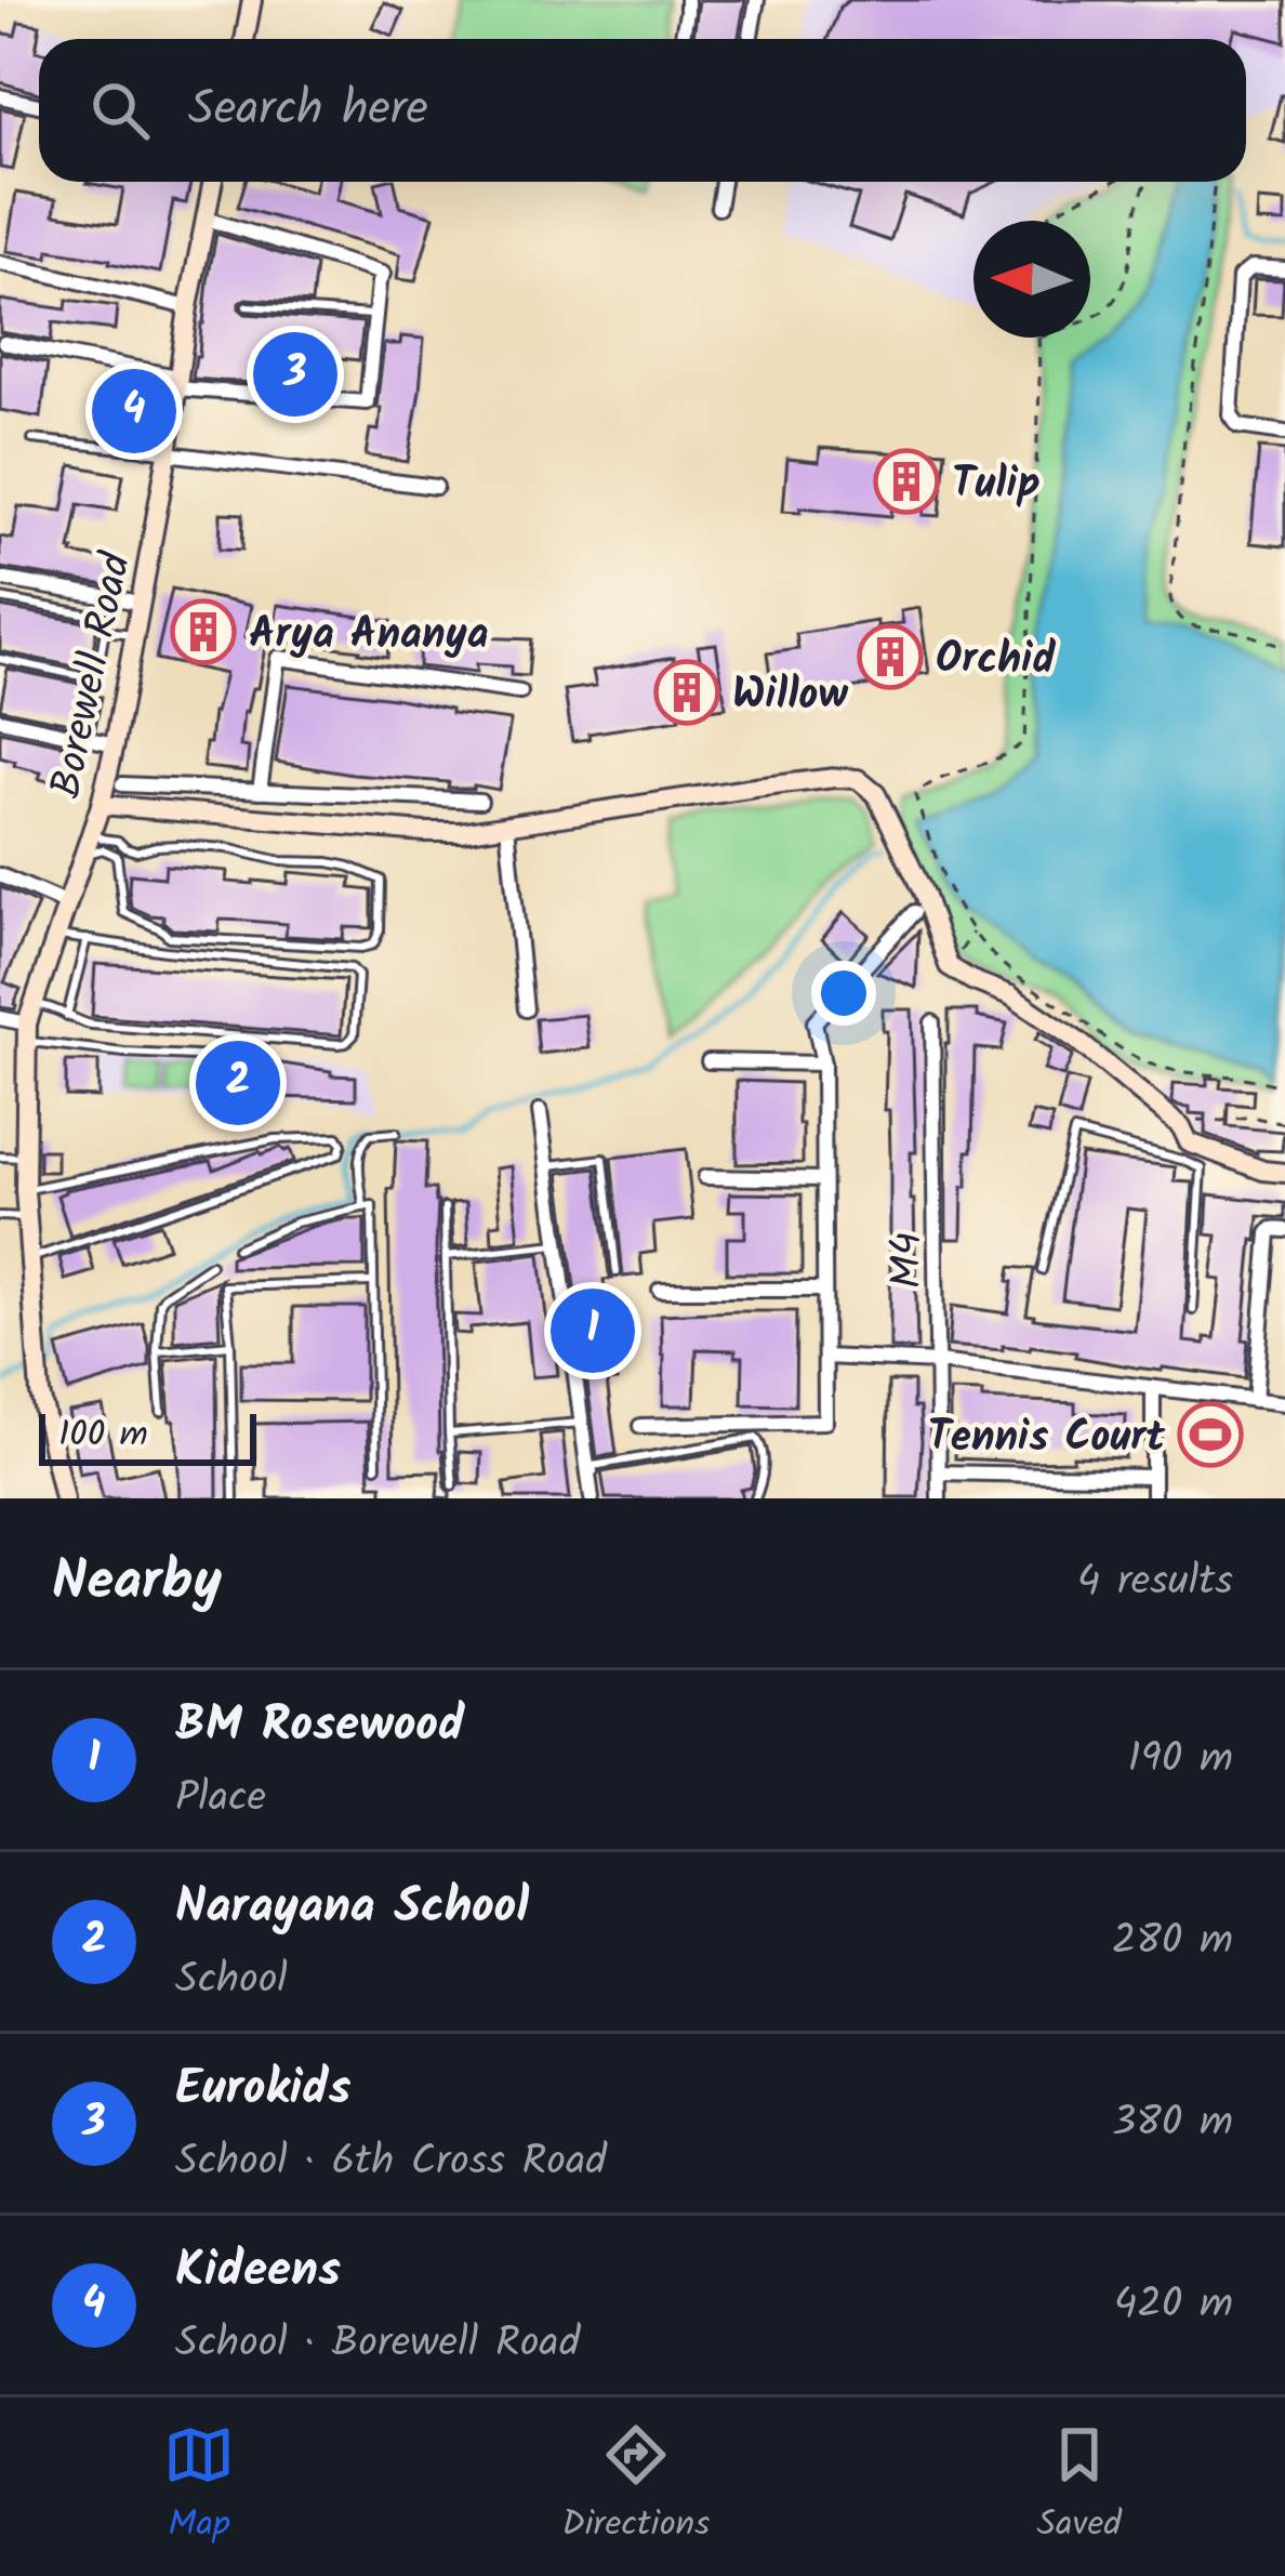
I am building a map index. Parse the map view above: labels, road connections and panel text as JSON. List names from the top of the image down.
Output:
{
  "streets": {
    "street": ["Borewell Road", "M4"]
  },
  "places": {
    "building": [
      "Tulip",
      "Arya Ananya",
      "Orchid",
      "Willow"
    ],
    "sports": ["Tennis Court"]
  },
  "scale_bar": "100 m",
  "north": "left",
  "page": {
    "search": "Search here",
    "pins": [
      "3",
      "4",
      "2",
      "1"
    ],
    "scale": "100 m",
    "heading": ["Nearby", "4 results"],
    "list": [
      {
        "mark": "1",
        "name": "BM Rosewood",
        "note": "Place",
        "value": "190 m"
      },
      {
        "mark": "2",
        "name": "Narayana School",
        "note": "School",
        "value": "280 m"
      },
      {
        "mark": "3",
        "name": "Eurokids",
        "note": "School · 6th Cross Road",
        "value": "380 m"
      },
      {
        "mark": "4",
        "name": "Kideens",
        "note": "School · Borewell Road",
        "value": "420 m"
      }
    ],
    "nav": ["Map", "Directions", "Saved"]
  }
}
